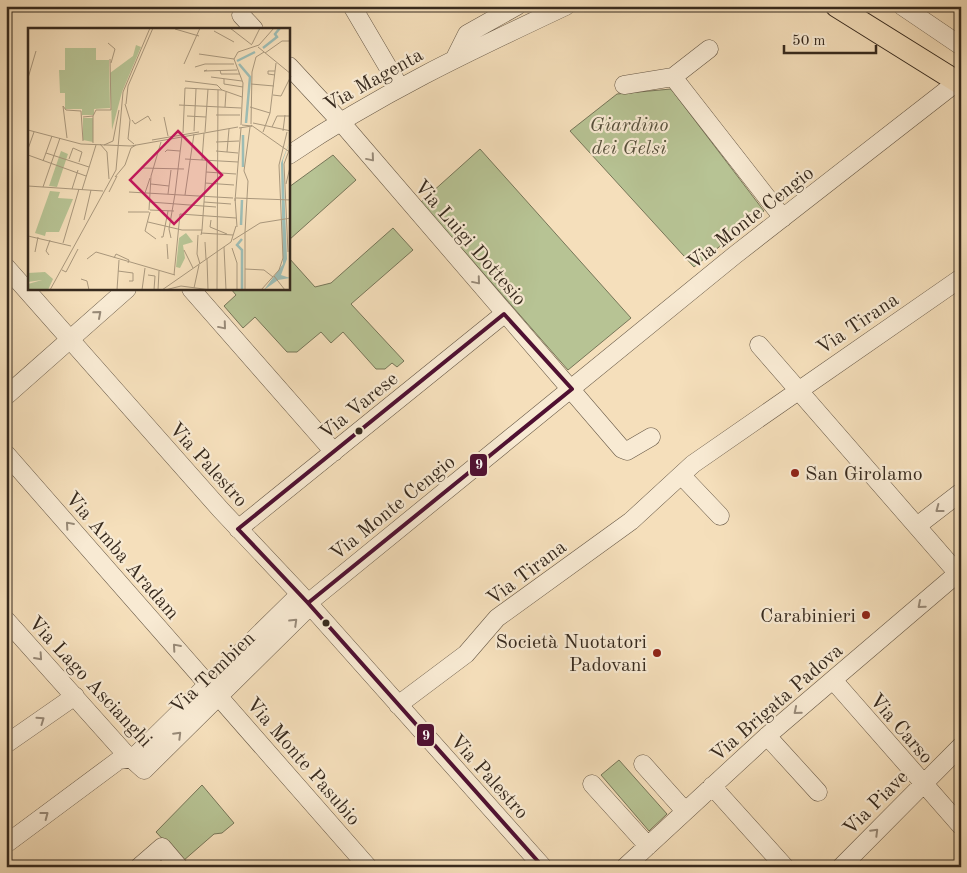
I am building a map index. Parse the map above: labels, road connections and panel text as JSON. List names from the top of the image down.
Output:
{
  "streets": {
    "street": [
      "Via Magenta",
      "Via Monte Cengio",
      "Via Luigi Dottesio",
      "Via Tirana",
      "Via Varese",
      "Via Palestro",
      "Via Amba Aradam",
      "Via Tembien",
      "Via Lago Ascianghi",
      "Via Brigata Padova",
      "Via Carso",
      "Via Monte Pasubio",
      "Via Piave"
    ]
  },
  "crossings": [
    ["Via Magenta", "Via Luigi Dottesio"],
    ["Via Monte Cengio", "Via Luigi Dottesio"],
    ["Via Monte Cengio", "Via Palestro"],
    ["Via Monte Cengio", "Via Tembien"],
    ["Via Luigi Dottesio", "Via Varese"],
    ["Via Tirana", "Via Palestro"],
    ["Via Varese", "Via Palestro"],
    ["Via Palestro", "Via Tembien"],
    ["Via Amba Aradam", "Via Tembien"],
    ["Via Amba Aradam", "Via Monte Pasubio"],
    ["Via Tembien", "Via Lago Ascianghi"],
    ["Via Tembien", "Via Monte Pasubio"],
    ["Via Brigata Padova", "Via Carso"],
    ["Via Carso", "Via Piave"]
  ],
  "one_way": [
    "Via Luigi Dottesio",
    "Via Amba Aradam",
    "Via Lago Ascianghi",
    "Via Brigata Padova",
    "Via Piave"
  ],
  "parks": ["Giardino dei Gelsi"],
  "places": ["San Girolamo", "Carabinieri", "Società Nuotatori Padovani"],
  "lines": ["transit line 9"],
  "scale_bar": "50 m"
}
